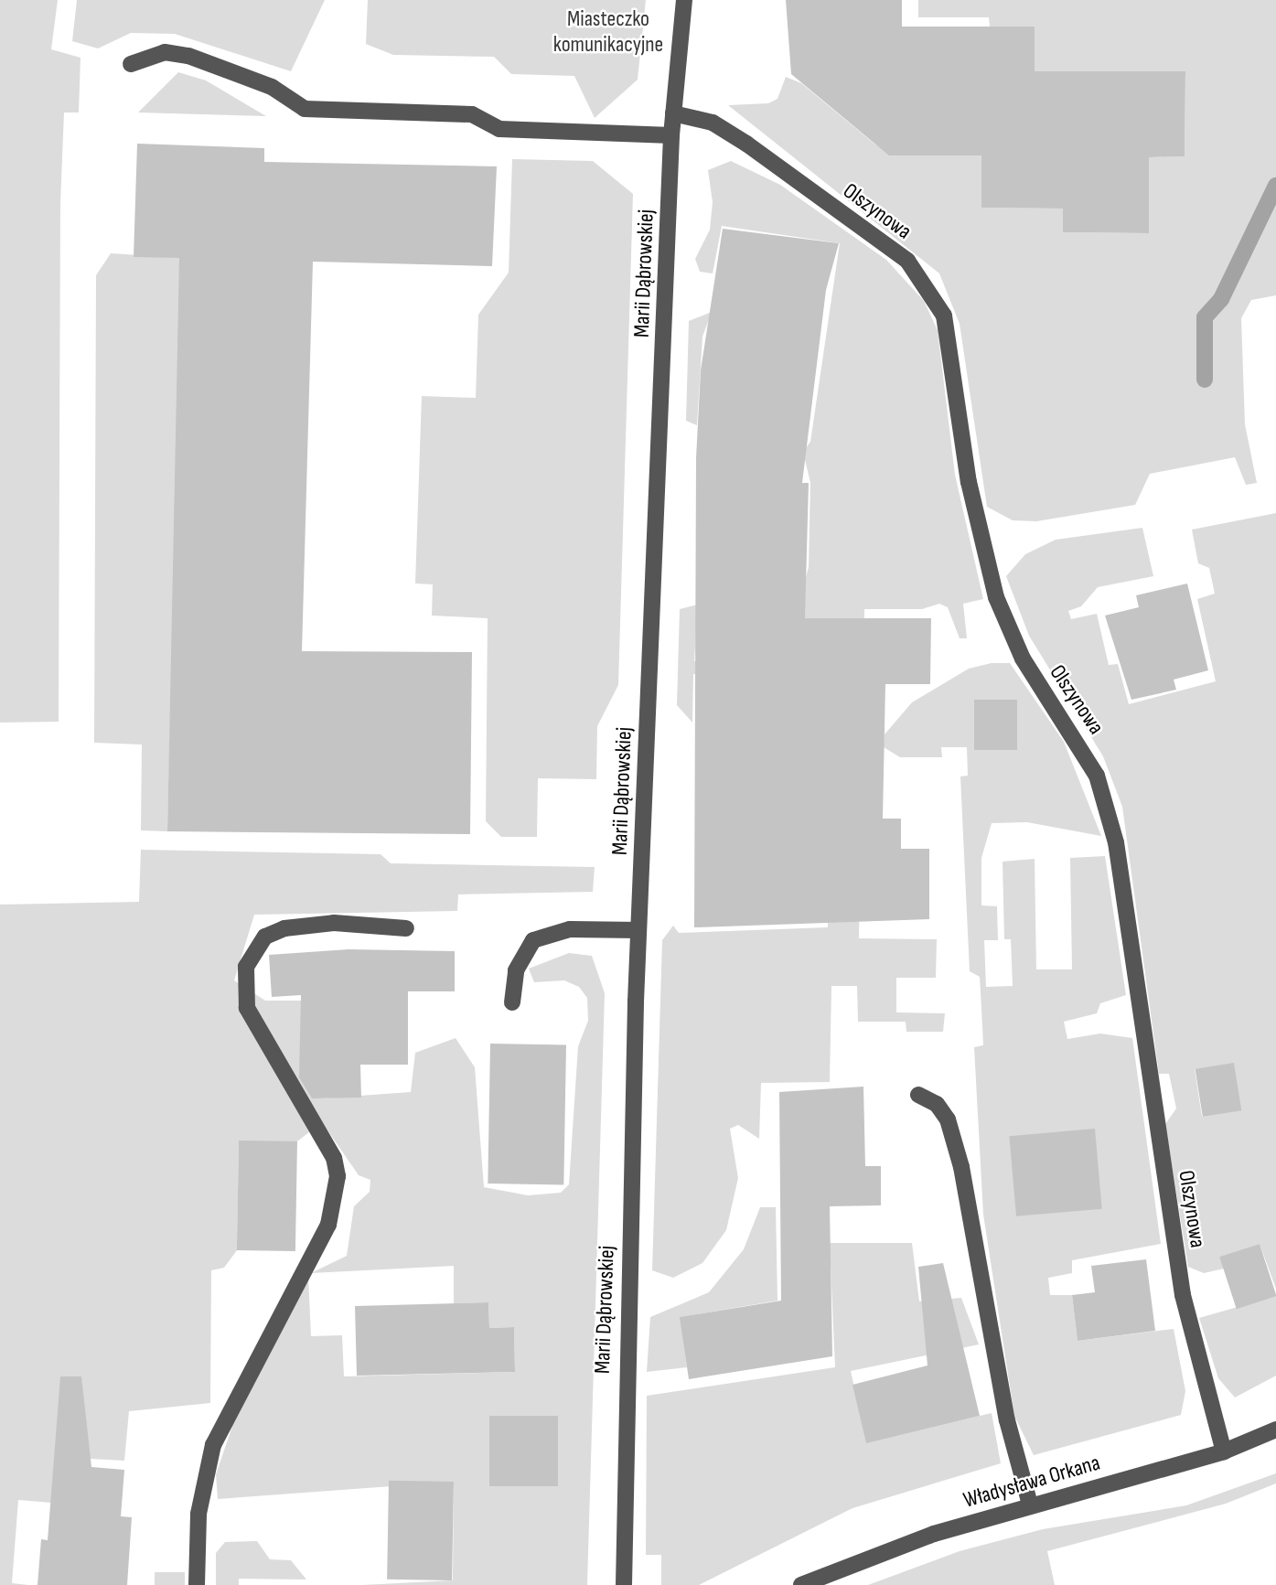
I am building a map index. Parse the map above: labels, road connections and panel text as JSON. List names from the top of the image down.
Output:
{
  "streets": {
    "street": ["Olszynowa", "Marii Dąbrowskiej", "Władysława Orkana"]
  },
  "crossings": [
    ["Olszynowa", "Marii Dąbrowskiej"],
    ["Olszynowa", "Władysława Orkana"]
  ],
  "parks": ["Miasteczko komunikacyjne"]
}
